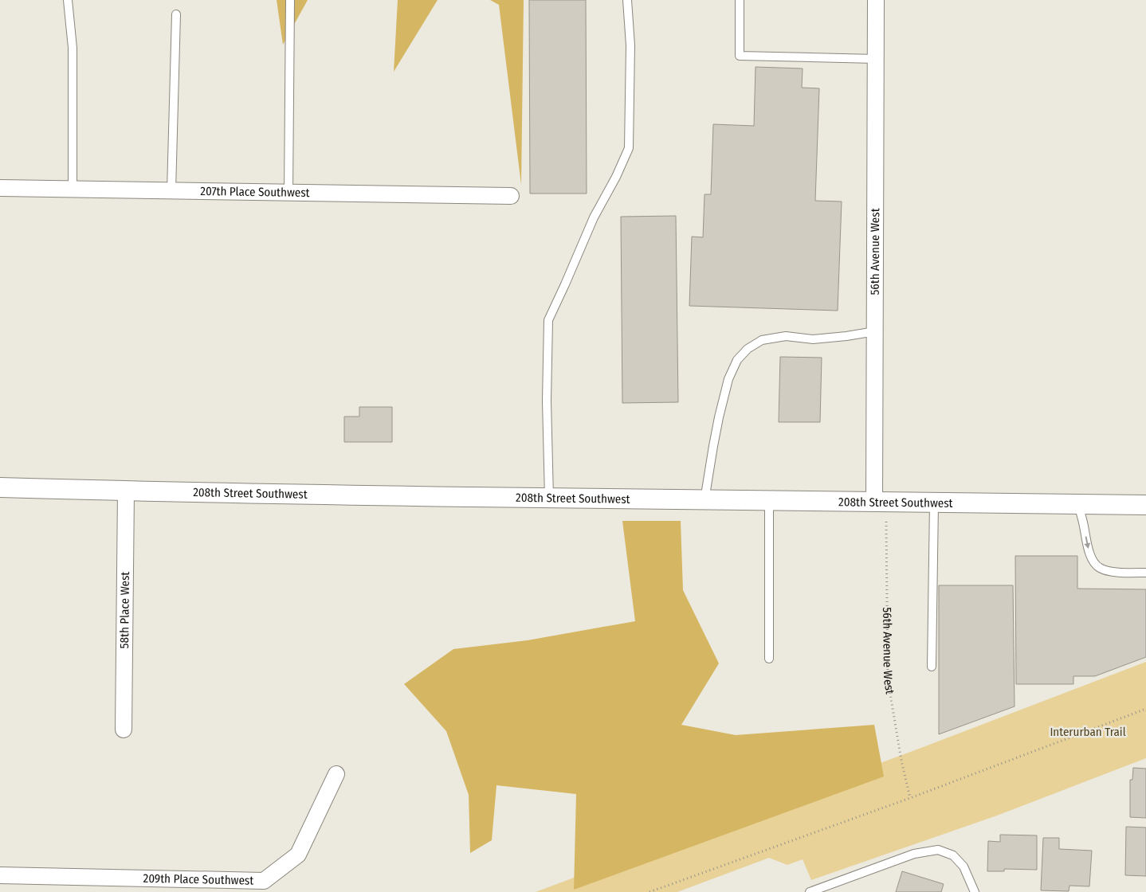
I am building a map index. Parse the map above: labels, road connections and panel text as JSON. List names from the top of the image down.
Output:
{
  "streets": {
    "street": [
      "207th Place Southwest",
      "56th Avenue West",
      "208th Street Southwest",
      "58th Place West",
      "209th Place Southwest"
    ]
  },
  "crossings": [
    ["56th Avenue West", "208th Street Southwest"],
    ["208th Street Southwest", "58th Place West"]
  ],
  "parks": ["Interurban Trail"]
}
